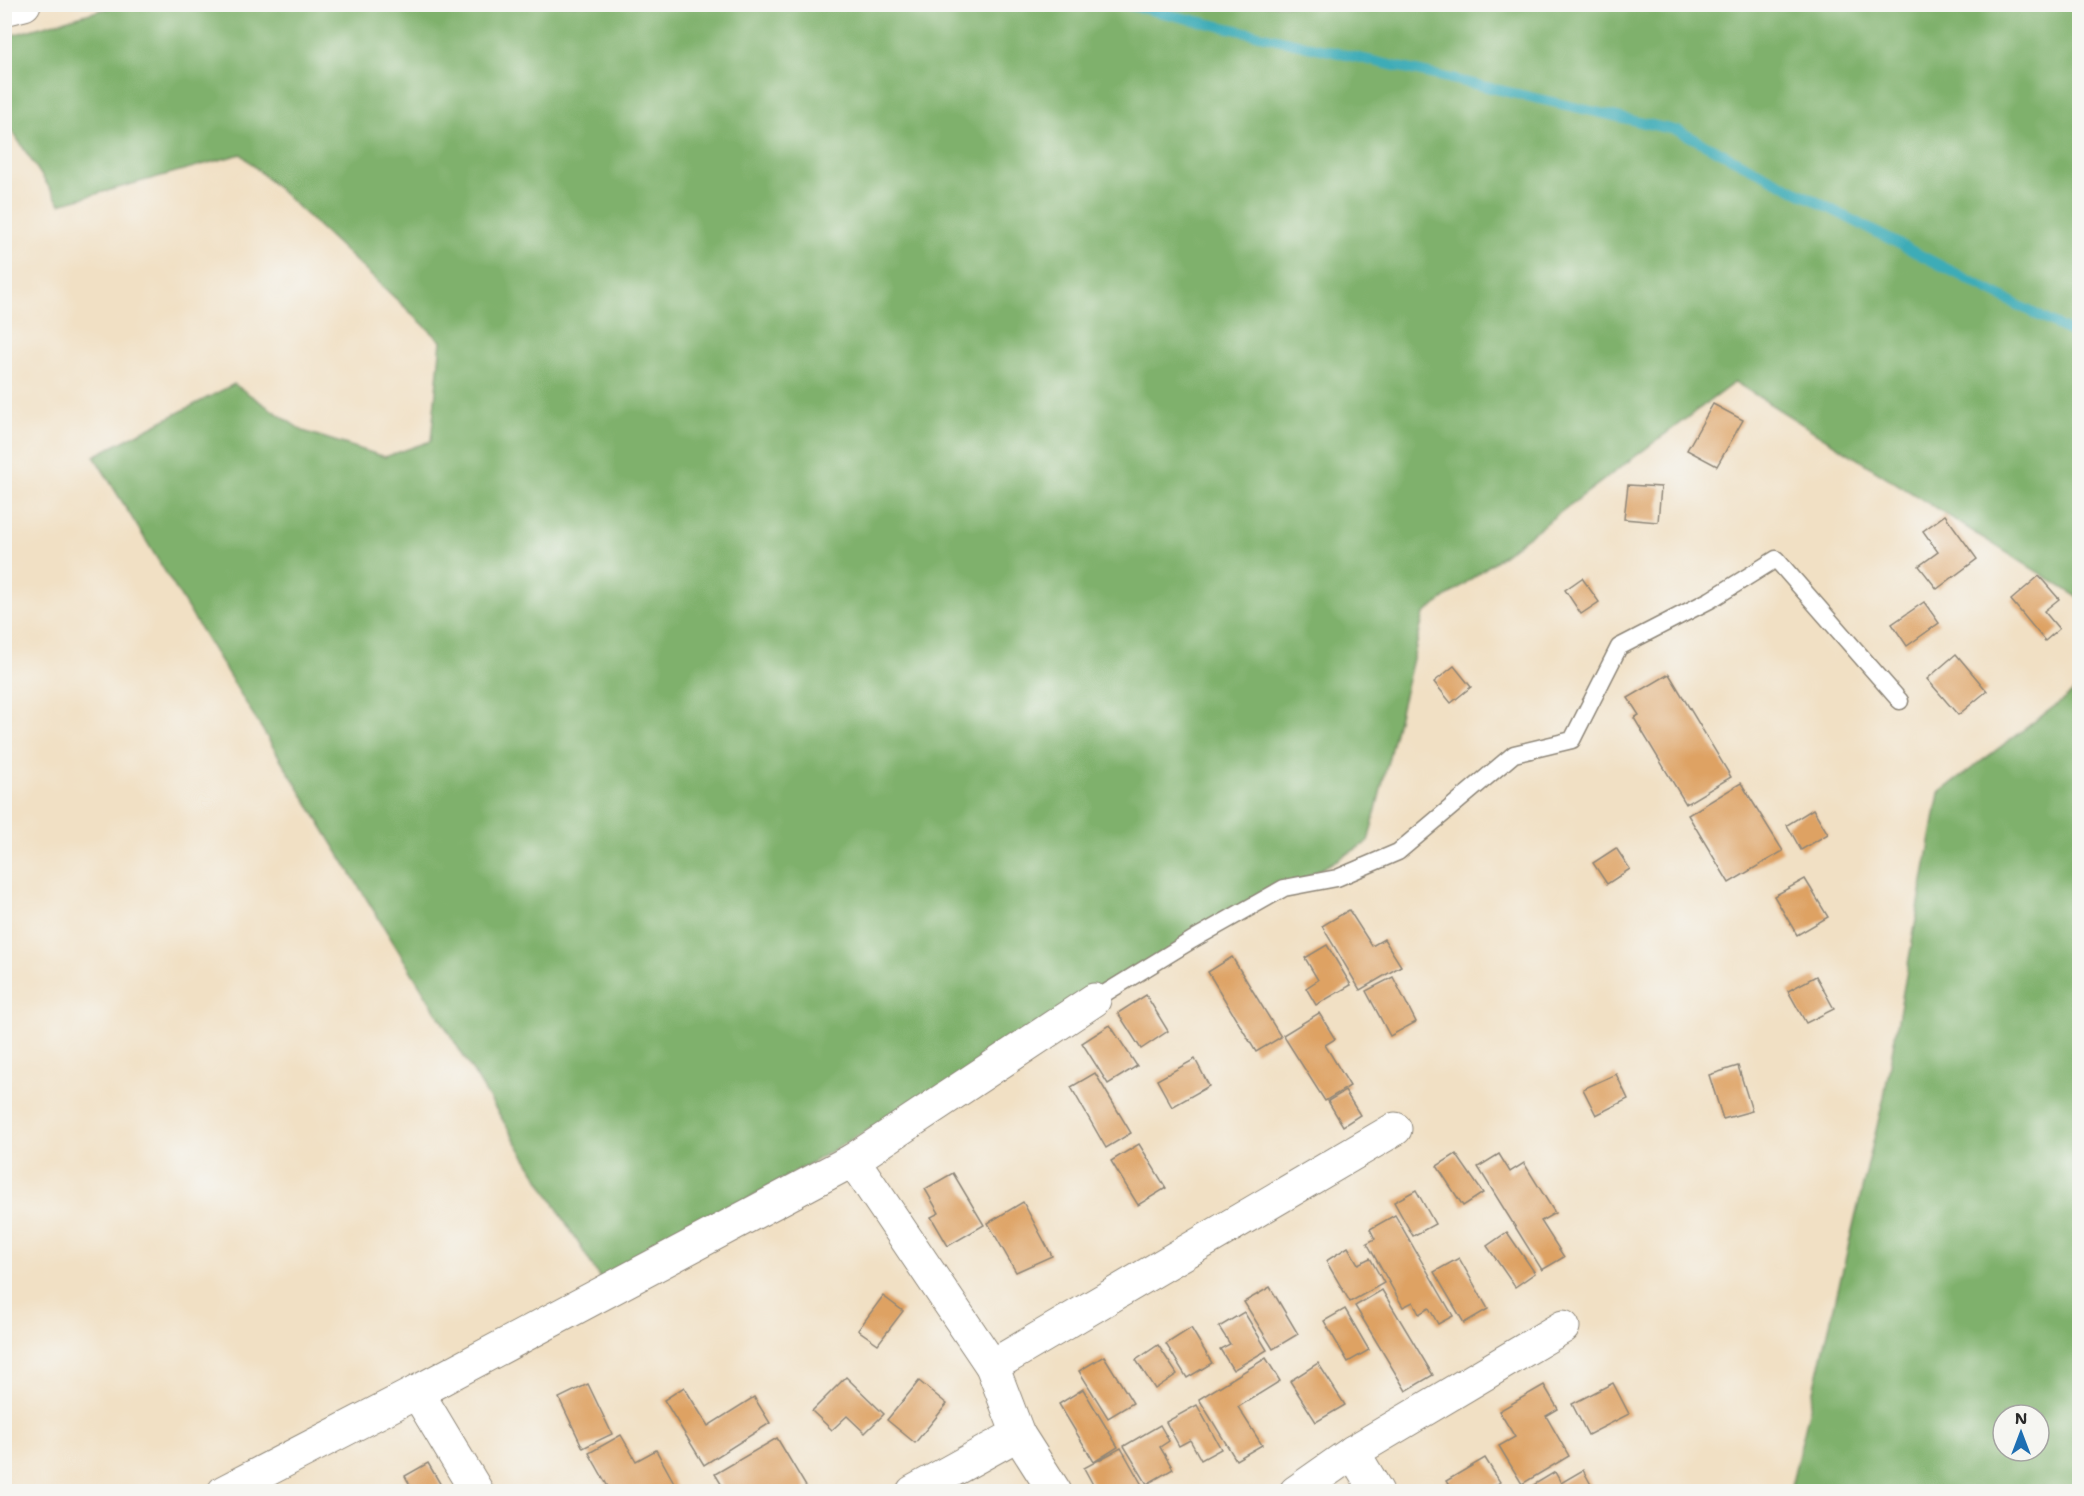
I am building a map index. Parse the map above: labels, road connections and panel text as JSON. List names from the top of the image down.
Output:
{
  "north": "top"
}
